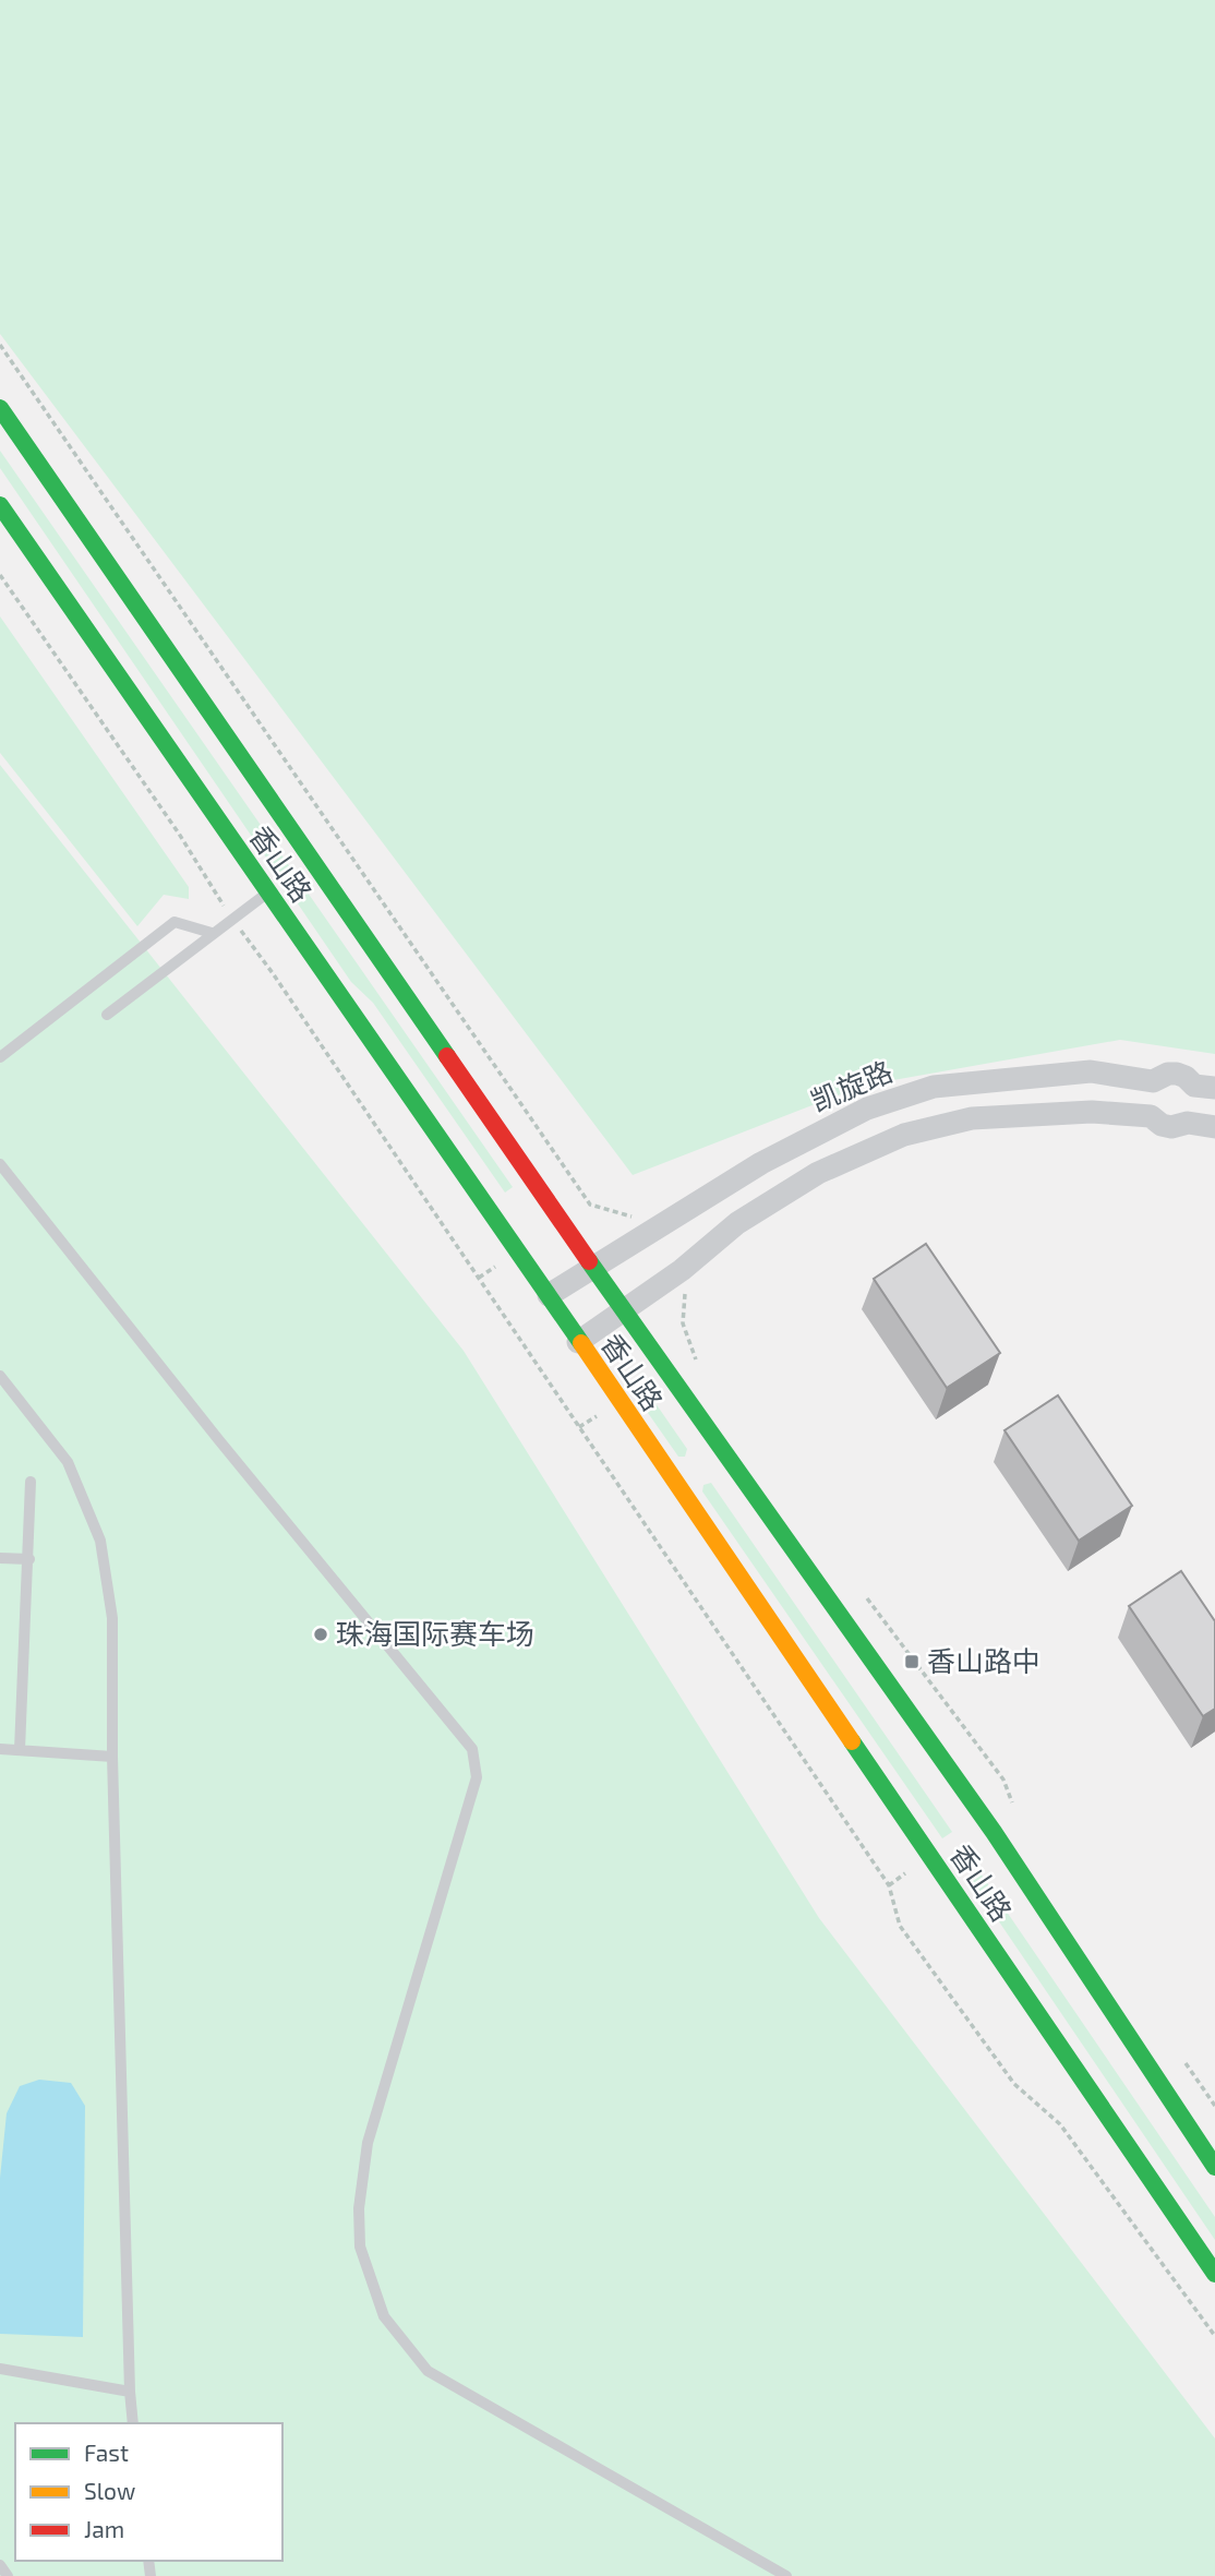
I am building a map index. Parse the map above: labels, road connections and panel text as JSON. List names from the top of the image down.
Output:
{
  "streets": {
    "main road": ["香山路"],
    "street": ["凯旋路"]
  },
  "crossings": [
    ["香山路", "凯旋路"]
  ],
  "places": {
    "other": ["珠海国际赛车场"],
    "transit": ["香山路中"]
  },
  "legend": ["Fast", "Slow", "Jam"]
}
